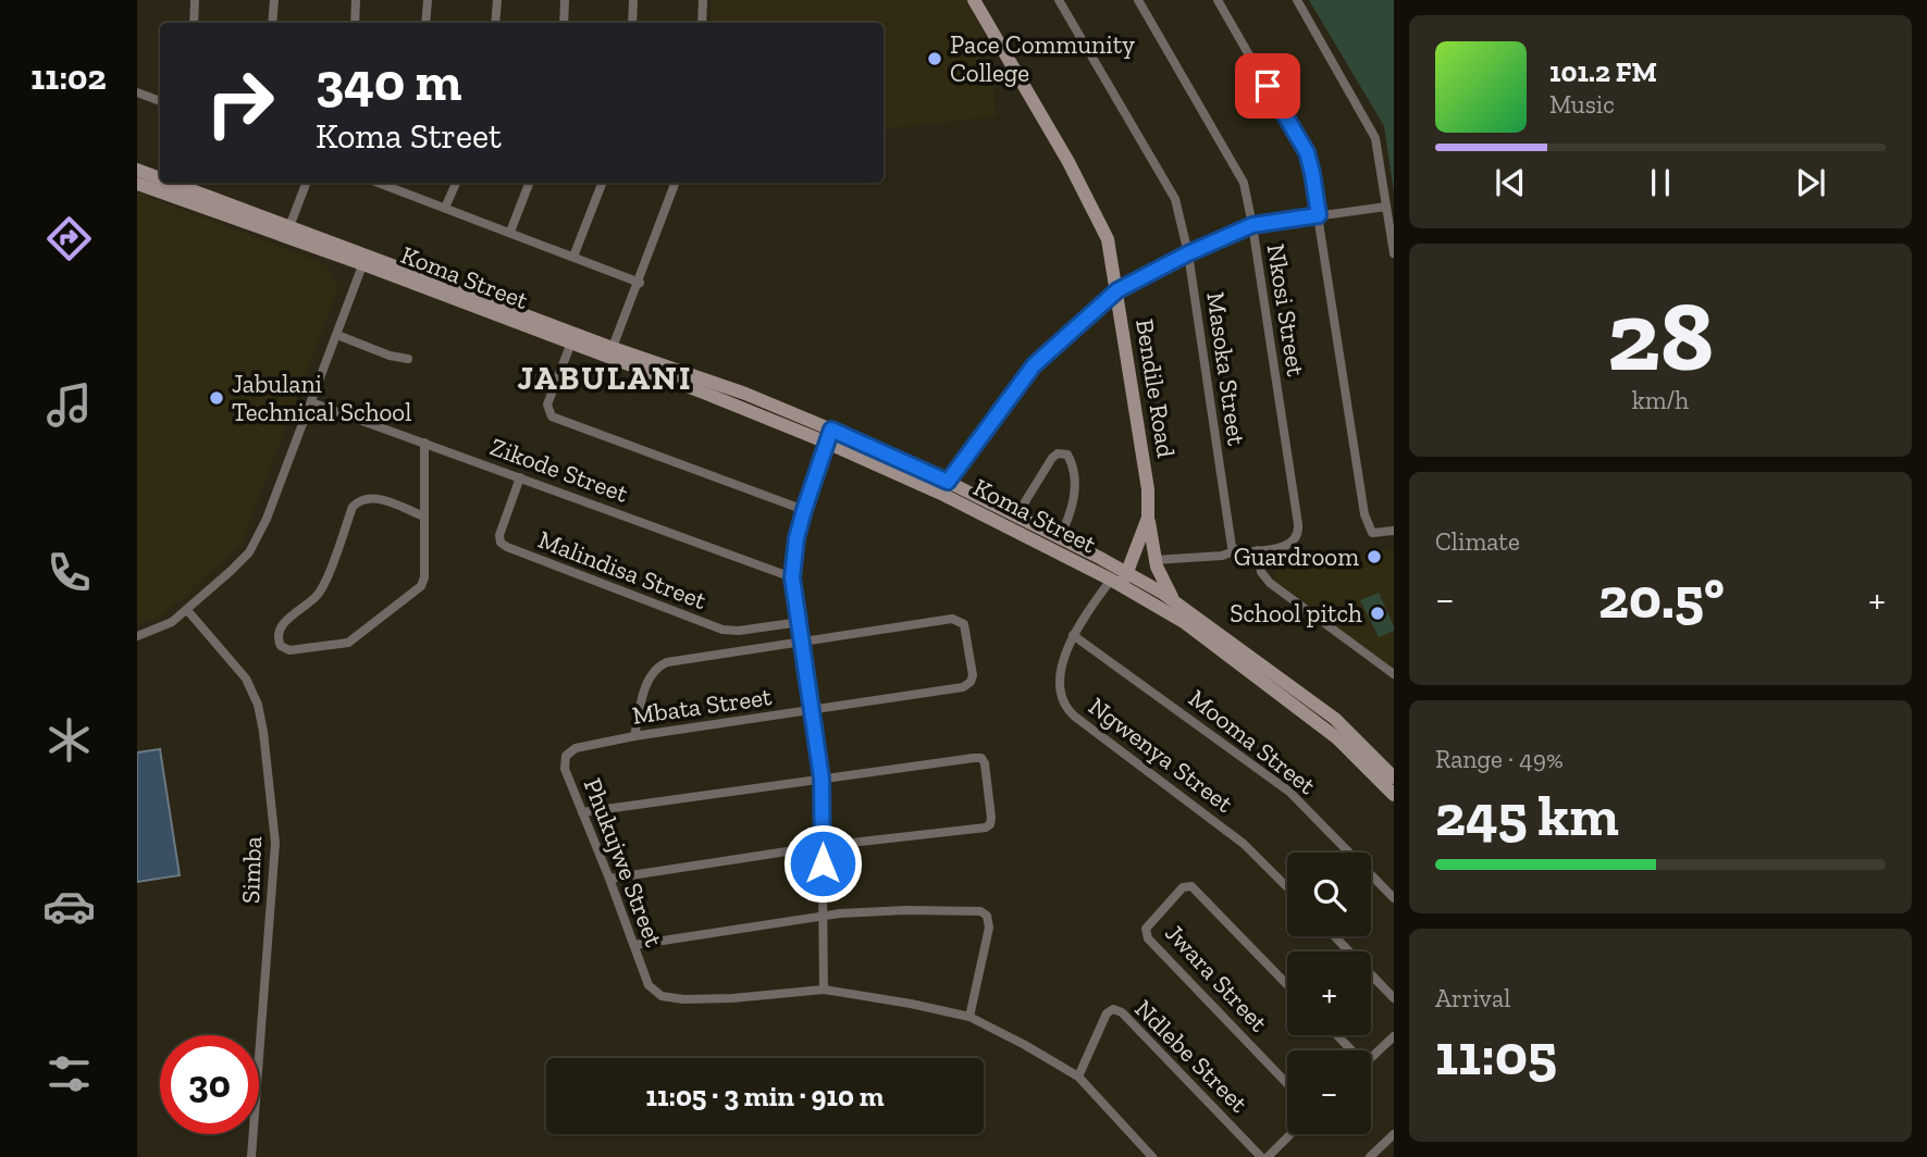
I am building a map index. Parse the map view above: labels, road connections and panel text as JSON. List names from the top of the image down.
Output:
{
  "streets": {
    "main road": ["Koma Street", "Bendile Road"],
    "street": [
      "Nkosi Street",
      "Masoka Street",
      "Zikode Street",
      "Malindisa Street",
      "Mbata Street",
      "Mooma Street",
      "Ngwenya Street",
      "Phukujwe Street",
      "Simba",
      "Jwara Street",
      "Ndlebe Street"
    ]
  },
  "crossings": [
    ["Koma Street", "Bendile Road"],
    ["Koma Street", "Ngwenya Street"],
    ["Nkosi Street", "Masoka Street"],
    ["Bendile Road", "Ngwenya Street"],
    ["Zikode Street", "Malindisa Street"],
    ["Mbata Street", "Phukujwe Street"],
    ["Mooma Street", "Ngwenya Street"]
  ],
  "districts": ["JABULANI"],
  "places": [
    "Pace Community College",
    "Jabulani Technical School",
    "Guardroom",
    "School pitch"
  ],
  "page": {
    "tabs": "11:02",
    "turn": ["340 m", "Koma Street"],
    "song": ["101.2 FM", "Music"],
    "tile": [
      ["28", "km/h"],
      "Climate",
      ["Range · 49%", "245 km"],
      ["Arrival", "11:05"]
    ],
    "heat": ["−", "20.5°", "+"],
    "map_buttons": ["+", "−"],
    "limit": "30",
    "trip": "11:05 · 3 min · 910 m"
  }
}
